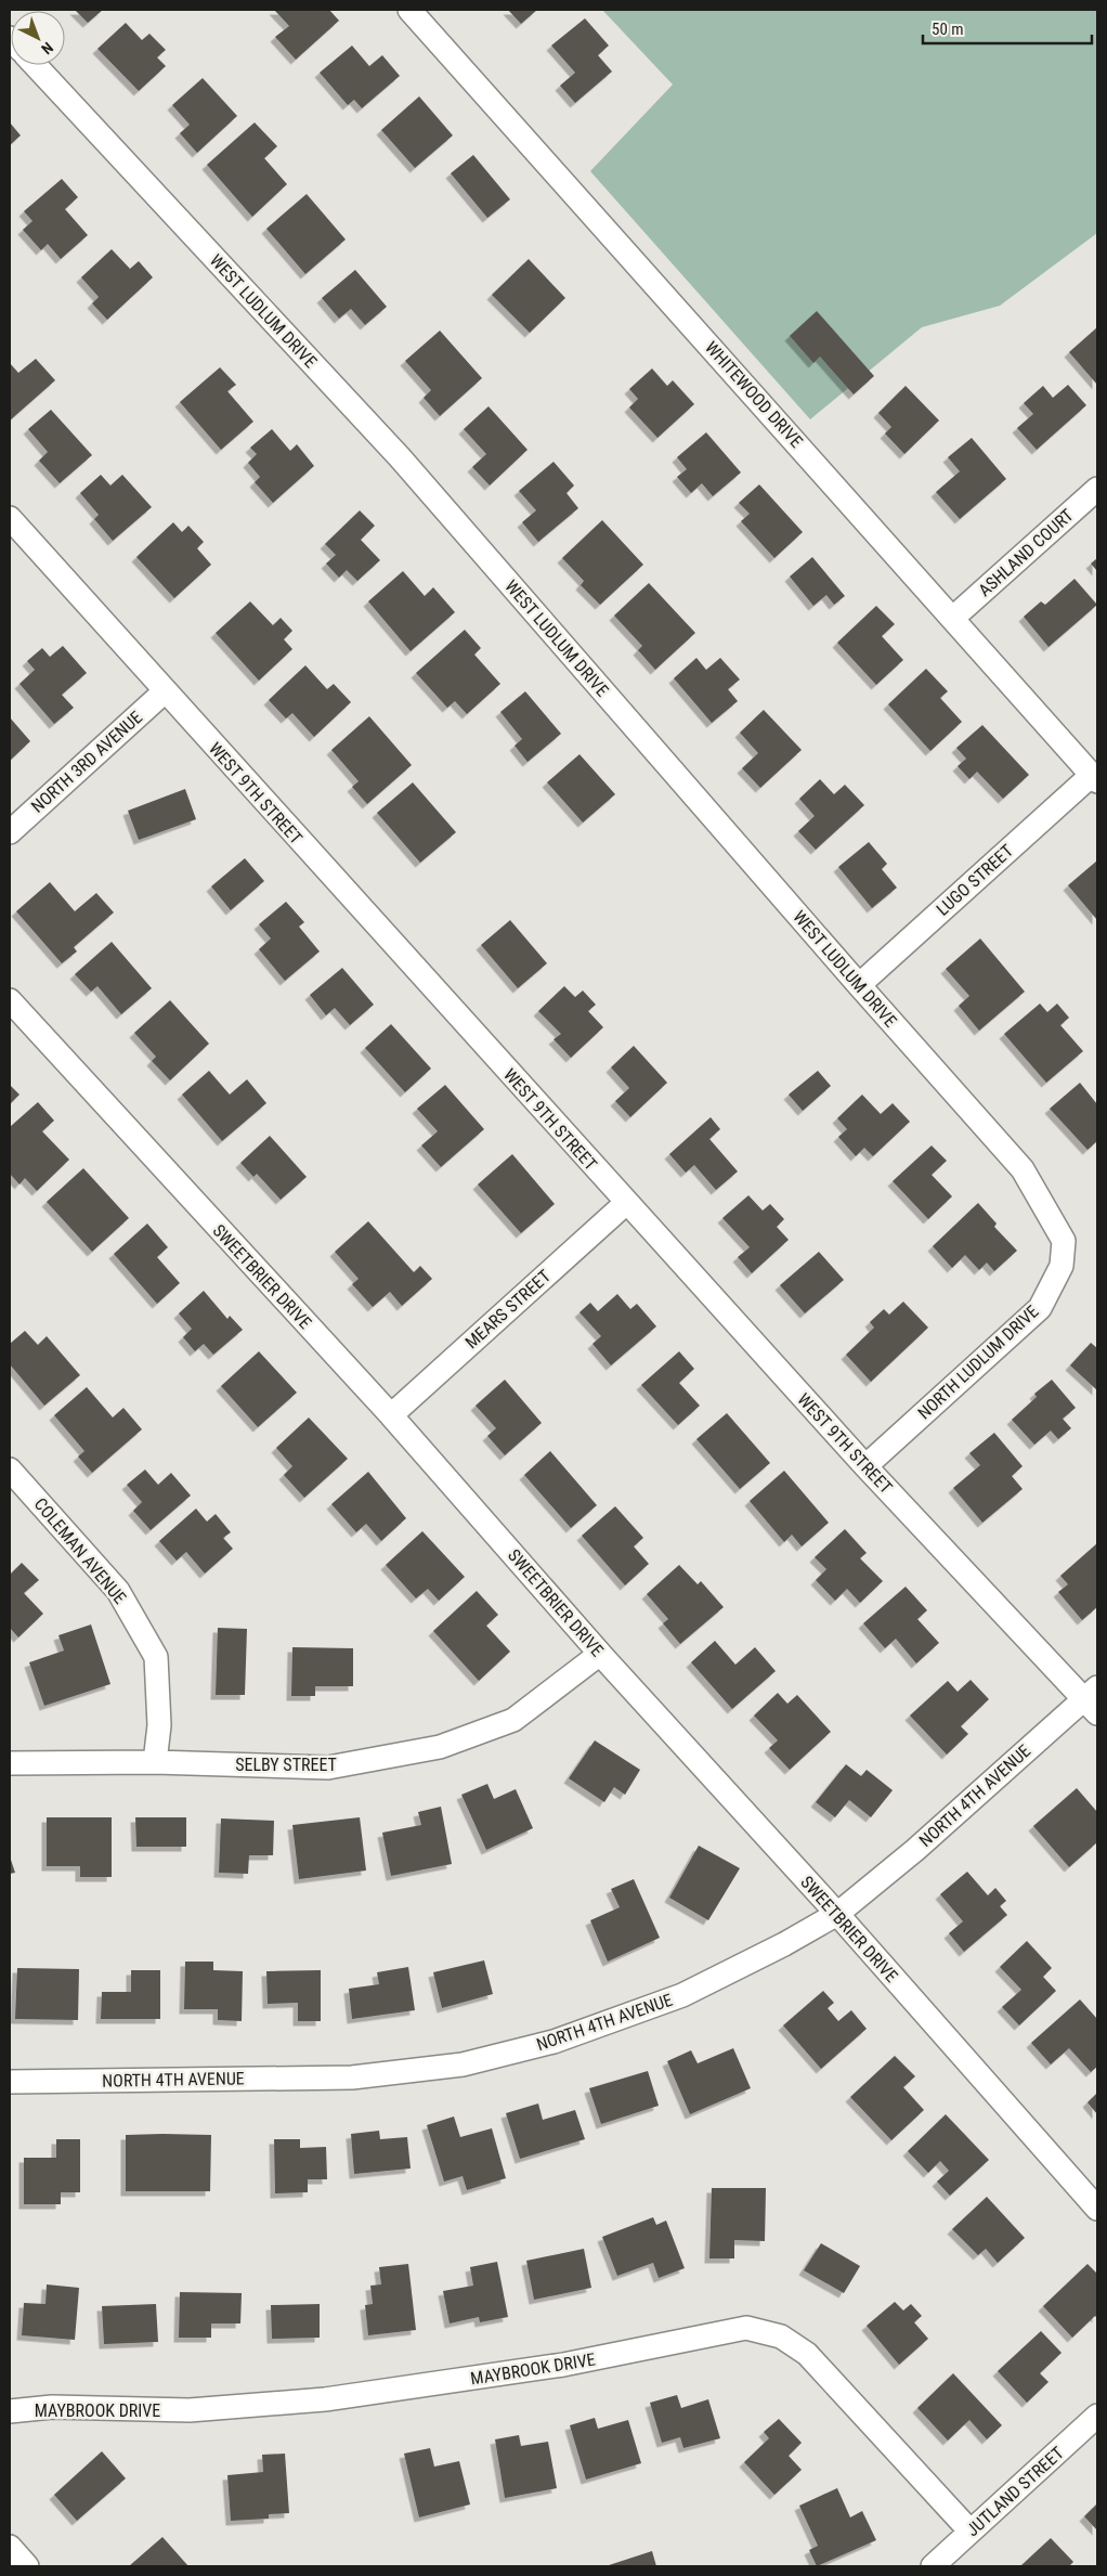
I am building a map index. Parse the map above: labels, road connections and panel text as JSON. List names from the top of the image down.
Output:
{
  "streets": {
    "street": [
      "WEST LUDLUM DRIVE",
      "WHITEWOOD DRIVE",
      "ASHLAND COURT",
      "NORTH 3RD AVENUE",
      "WEST 9TH STREET",
      "LUGO STREET",
      "SWEETBRIER DRIVE",
      "MEARS STREET",
      "NORTH LUDLUM DRIVE",
      "COLEMAN AVENUE",
      "SELBY STREET",
      "NORTH 4TH AVENUE",
      "MAYBROOK DRIVE",
      "JUTLAND STREET"
    ]
  },
  "crossings": [
    ["WEST LUDLUM DRIVE", "LUGO STREET"],
    ["WEST LUDLUM DRIVE", "NORTH LUDLUM DRIVE"],
    ["WHITEWOOD DRIVE", "ASHLAND COURT"],
    ["WHITEWOOD DRIVE", "LUGO STREET"],
    ["NORTH 3RD AVENUE", "WEST 9TH STREET"],
    ["WEST 9TH STREET", "MEARS STREET"],
    ["WEST 9TH STREET", "NORTH LUDLUM DRIVE"],
    ["WEST 9TH STREET", "NORTH 4TH AVENUE"],
    ["SWEETBRIER DRIVE", "MEARS STREET"],
    ["SWEETBRIER DRIVE", "SELBY STREET"],
    ["SWEETBRIER DRIVE", "NORTH 4TH AVENUE"],
    ["COLEMAN AVENUE", "SELBY STREET"],
    ["MAYBROOK DRIVE", "JUTLAND STREET"]
  ],
  "scale_bar": "50 m",
  "north": "bottom right"
}
